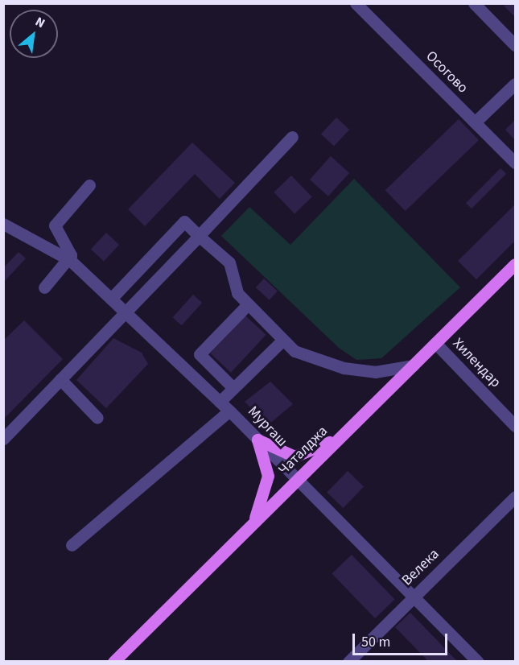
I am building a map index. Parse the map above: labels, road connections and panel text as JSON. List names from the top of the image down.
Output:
{
  "streets": {
    "main road": ["Чаталджа"],
    "street": [
      "Осогово",
      "Хилендар",
      "Мургаш",
      "Велека"
    ]
  },
  "crossings": [
    ["Хилендар", "Чаталджа"],
    ["Мургаш", "Чаталджа"],
    ["Мургаш", "Велека"]
  ],
  "scale_bar": "50 m",
  "north": "top right"
}
